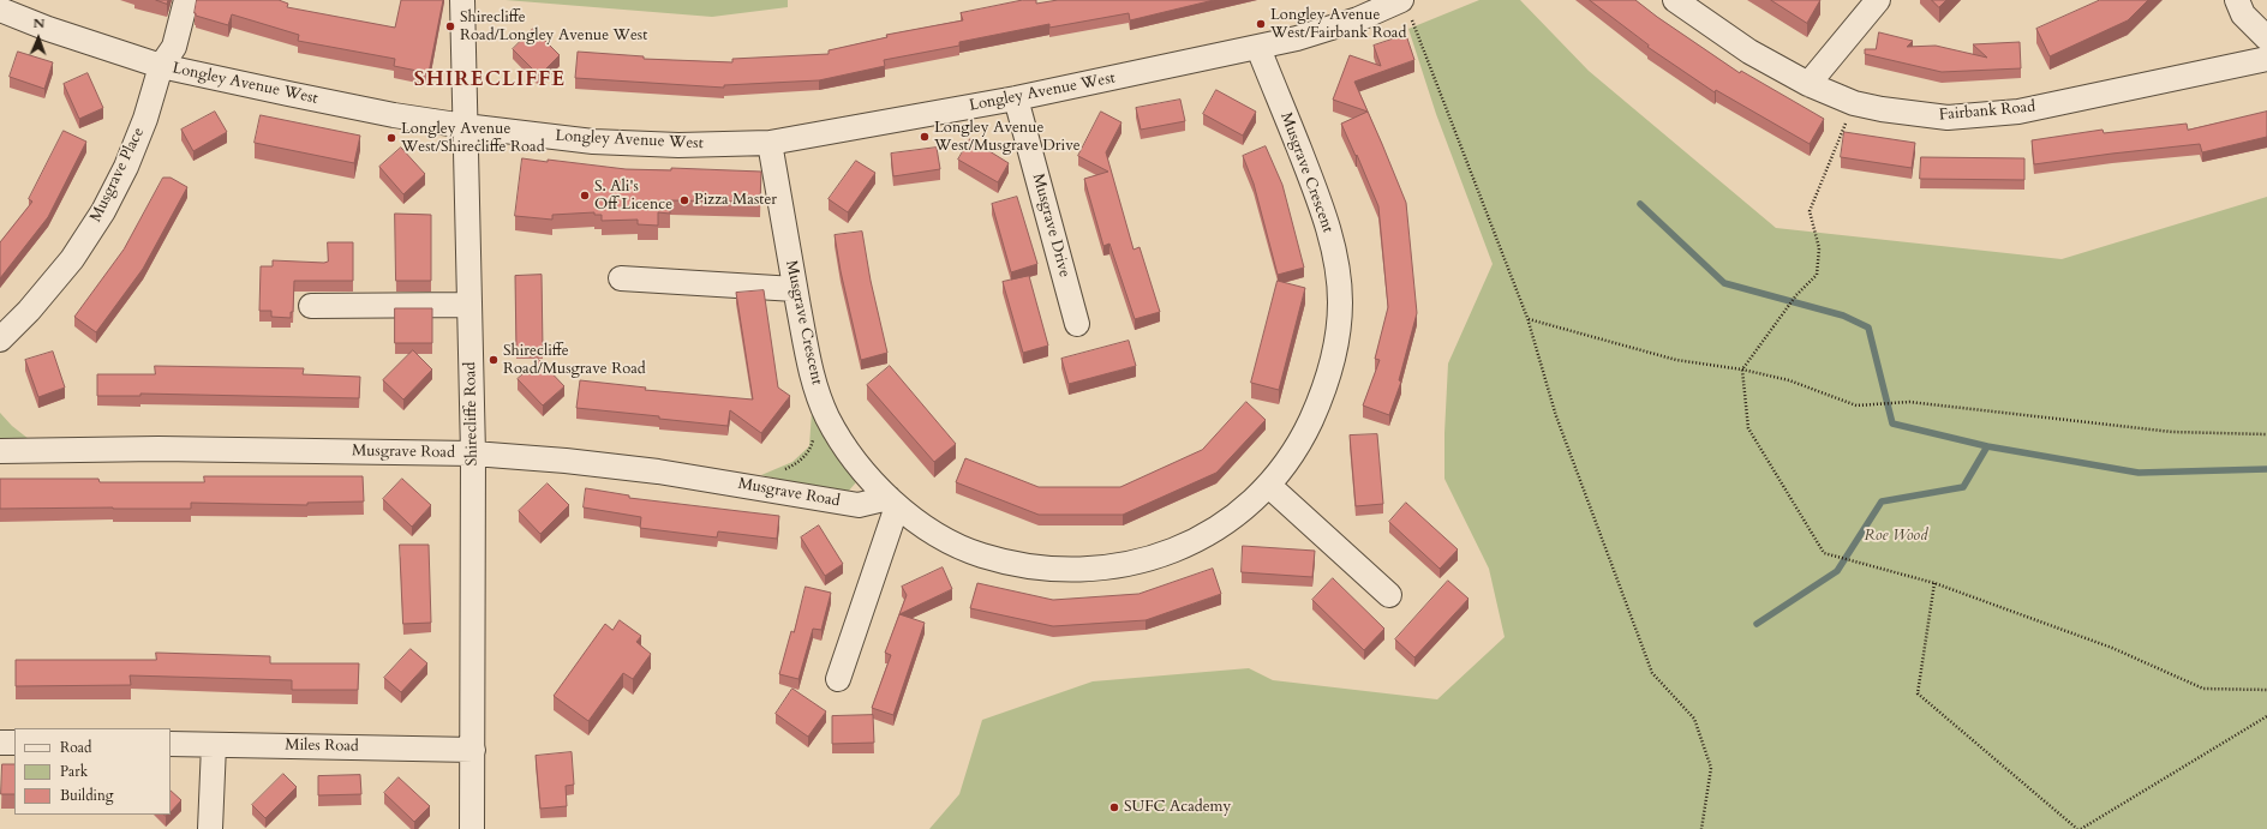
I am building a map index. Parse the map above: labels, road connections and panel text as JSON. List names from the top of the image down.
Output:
{
  "streets": {
    "street": [
      "Longley Avenue West",
      "Fairbank Road",
      "Musgrave Crescent",
      "Musgrave Place",
      "Musgrave Drive",
      "Shirecliffe Road",
      "Musgrave Road",
      "Miles Road"
    ]
  },
  "crossings": [
    ["Longley Avenue West", "Musgrave Crescent"],
    ["Longley Avenue West", "Musgrave Place"],
    ["Longley Avenue West", "Musgrave Drive"],
    ["Longley Avenue West", "Shirecliffe Road"],
    ["Musgrave Crescent", "Musgrave Road"],
    ["Shirecliffe Road", "Musgrave Road"],
    ["Shirecliffe Road", "Miles Road"]
  ],
  "districts": ["SHIRECLIFFE"],
  "parks": ["Roe Wood"],
  "places": [
    "Longley Avenue West/Fairbank Road",
    "Shirecliffe Road/Longley Avenue West",
    "Longley Avenue West/Musgrave Drive",
    "Longley Avenue West/Shirecliffe Road",
    "S. Ali's Off Licence",
    "Pizza Master",
    "Shirecliffe Road/Musgrave Road",
    "SUFC Academy"
  ],
  "legend": ["Road", "Park", "Building"],
  "north": "top"
}
